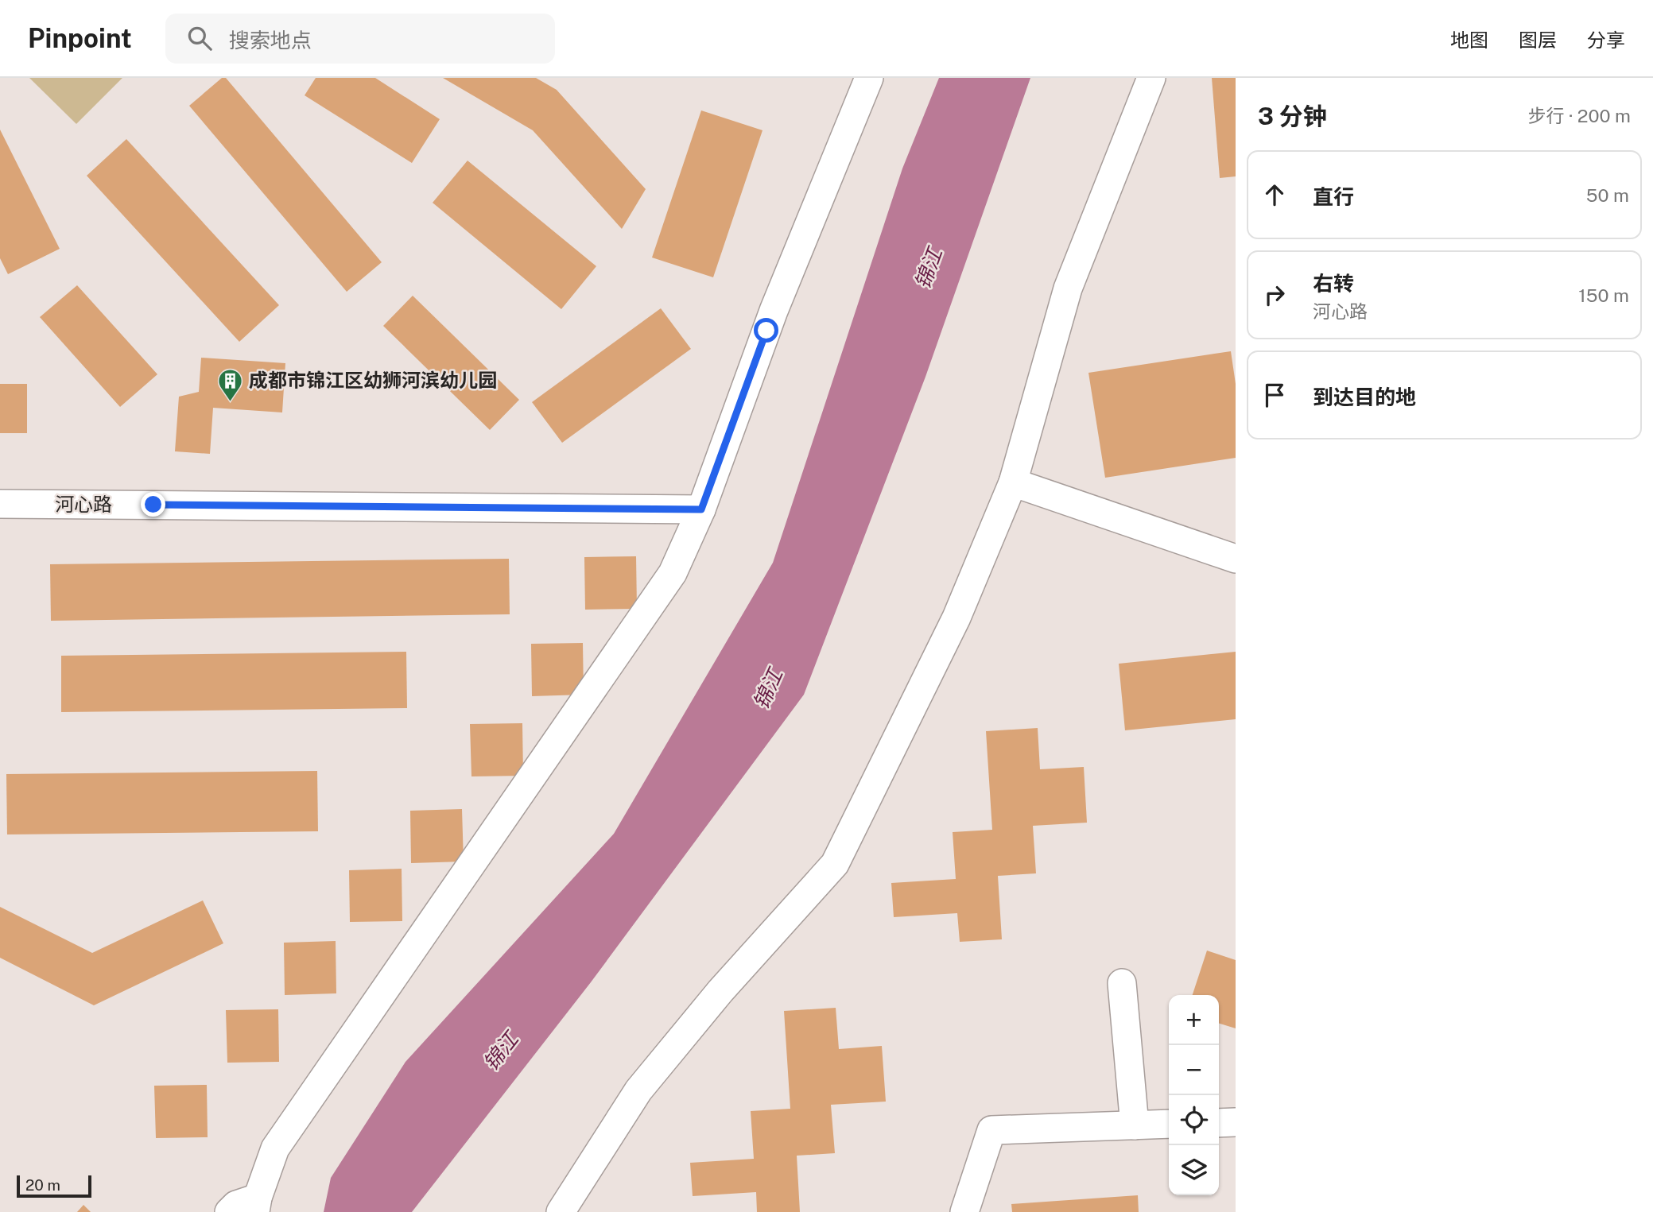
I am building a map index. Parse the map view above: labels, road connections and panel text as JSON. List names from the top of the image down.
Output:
{
  "streets": {
    "street": ["河心路"]
  },
  "water": ["锦江"],
  "places": {
    "building": ["成都市锦江区幼狮河滨幼儿园"]
  },
  "scale_bar": "20 m",
  "page": {
    "header": "Pinpoint",
    "search": "搜索地点",
    "nav": ["地图", "图层", "分享"],
    "heading": ["3 分钟", "步行 · 200 m"],
    "list": [
      ["直行", "50 m"],
      ["右转", "河心路", "150 m"],
      "到达目的地"
    ],
    "map_buttons": ["+", "−"],
    "scale": "20 m"
  }
}
